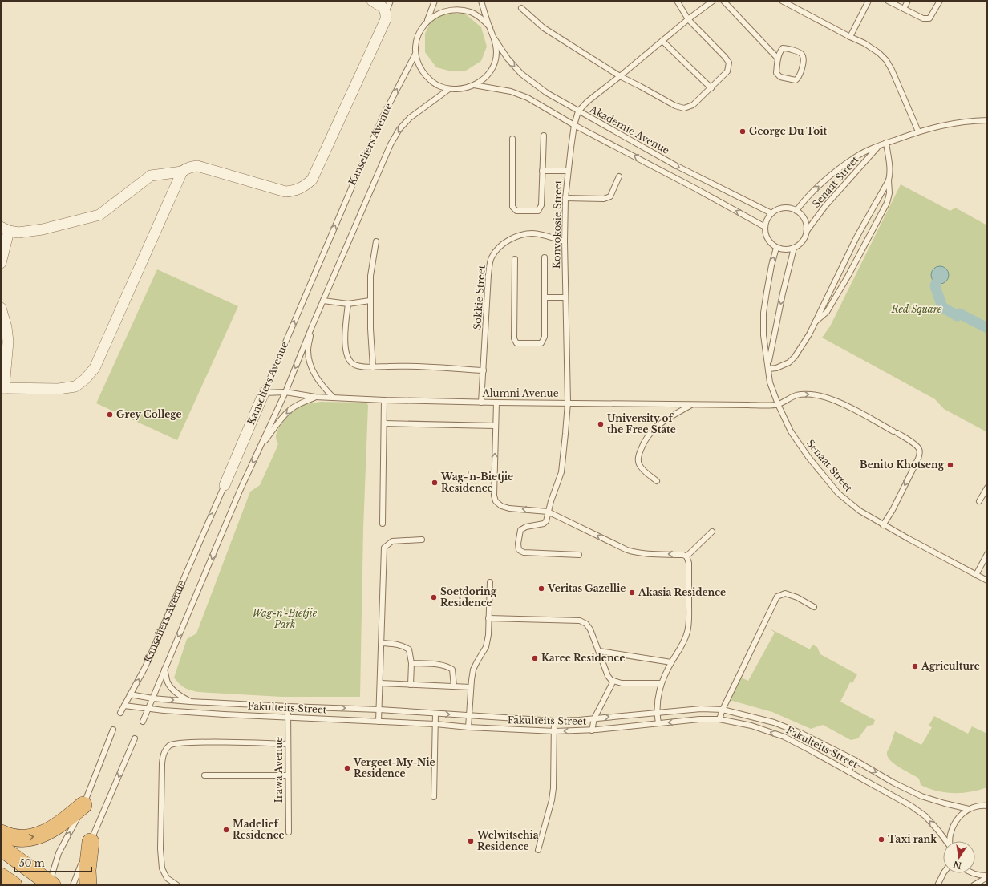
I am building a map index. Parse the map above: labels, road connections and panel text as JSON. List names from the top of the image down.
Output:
{
  "streets": {
    "street": ["Kanseliers Avenue"],
    "lane": [
      "Akademie Avenue",
      "Senaat Street",
      "Konvokosie Street",
      "Sokkie Street",
      "Alumni Avenue",
      "Fakulteits Street",
      "Irawa Avenue"
    ]
  },
  "crossings": [
    ["Akademie Avenue", "Kanseliers Avenue"],
    ["Akademie Avenue", "Senaat Street"],
    ["Akademie Avenue", "Konvokosie Street"],
    ["Kanseliers Avenue", "Alumni Avenue"],
    ["Kanseliers Avenue", "Fakulteits Street"],
    ["Senaat Street", "Alumni Avenue"],
    ["Konvokosie Street", "Sokkie Street"],
    ["Konvokosie Street", "Alumni Avenue"],
    ["Sokkie Street", "Alumni Avenue"],
    ["Fakulteits Street", "Irawa Avenue"]
  ],
  "parks": ["Red Square", "Wag-n'-Bietjie Park"],
  "places": [
    "George Du Toit",
    "Grey College",
    "University of the Free State",
    "Benito Khotseng",
    "Wag-'n-Bietjie Residence",
    "Veritas Gazellie",
    "Akasia Residence",
    "Soetdoring Residence",
    "Karee Residence",
    "Agriculture",
    "Vergeet-My-Nie Residence",
    "Madelief Residence",
    "Taxi rank",
    "Welwitschia Residence"
  ],
  "scale_bar": "50 m",
  "north": "bottom"
}
